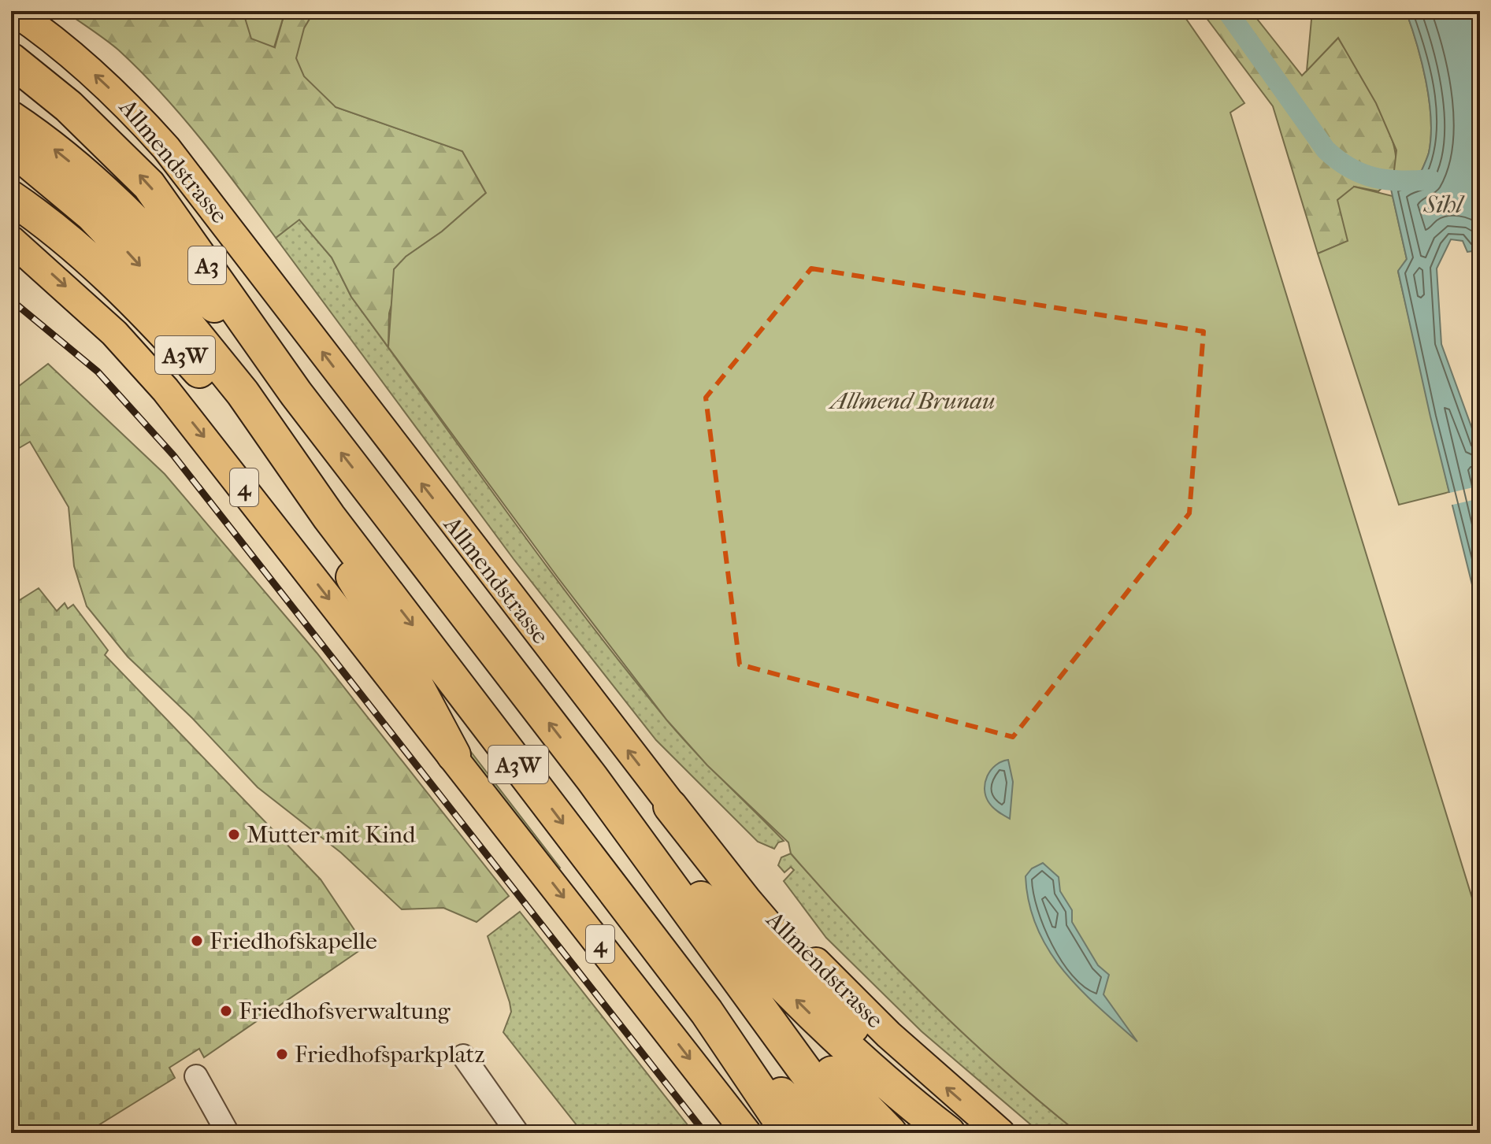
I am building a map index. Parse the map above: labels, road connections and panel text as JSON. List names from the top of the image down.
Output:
{
  "streets": {
    "highway": ["A3", "A3W"],
    "main road": ["Allmendstrasse", "4"]
  },
  "crossings": [
    ["A3", "A3W"]
  ],
  "water": ["Sihl"],
  "parks": ["Allmend Brunau"],
  "places": [
    "Mutter mit Kind",
    "Friedhofskapelle",
    "Friedhofsverwaltung",
    "Friedhofsparkplatz"
  ]
}
